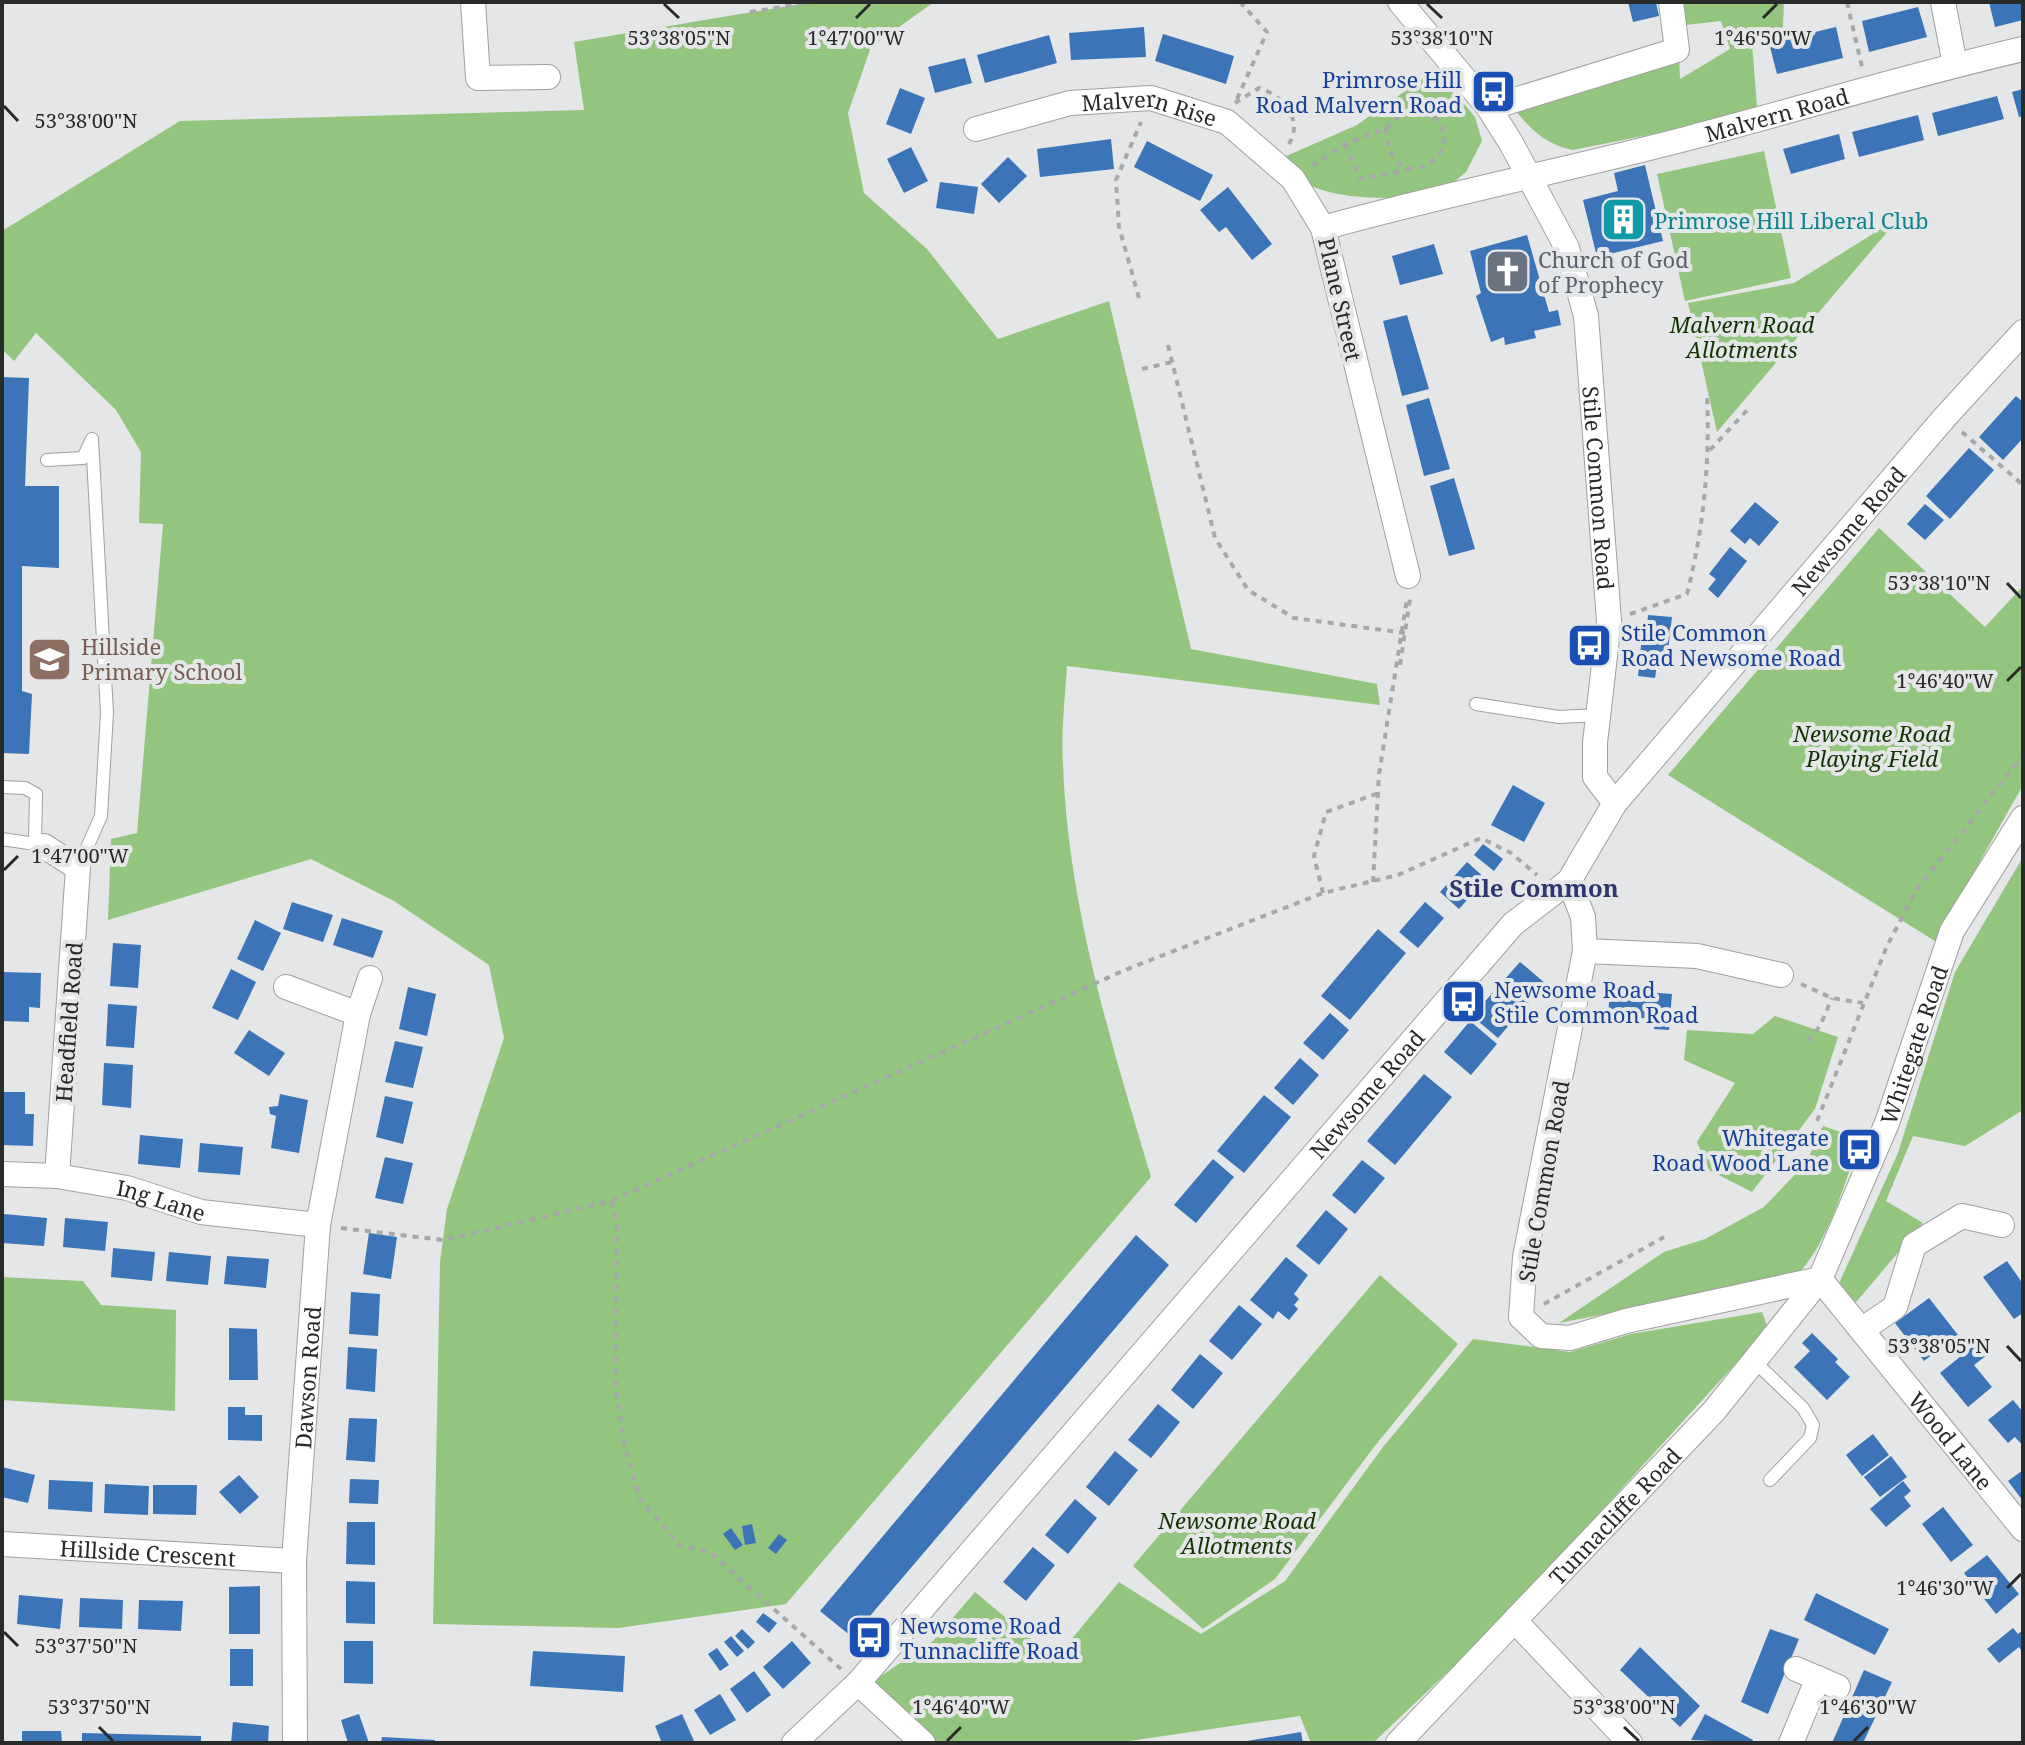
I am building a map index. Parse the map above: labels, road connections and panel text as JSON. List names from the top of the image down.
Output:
{
  "streets": {
    "street": [
      "Malvern Rise",
      "Malvern Road",
      "Plane Street",
      "Stile Common Road",
      "Newsome Road",
      "Headfield Road",
      "Whitegate Road",
      "Ing Lane",
      "Dawson Road",
      "Wood Lane",
      "Tunnacliffe Road",
      "Hillside Crescent"
    ]
  },
  "crossings": [
    ["Malvern Rise", "Plane Street"],
    ["Malvern Road", "Plane Street"],
    ["Malvern Road", "Stile Common Road"],
    ["Plane Street", "Stile Common Road"],
    ["Stile Common Road", "Newsome Road"],
    ["Headfield Road", "Ing Lane"],
    ["Whitegate Road", "Wood Lane"],
    ["Whitegate Road", "Tunnacliffe Road"],
    ["Ing Lane", "Dawson Road"],
    ["Dawson Road", "Hillside Crescent"],
    ["Wood Lane", "Tunnacliffe Road"]
  ],
  "districts": ["Stile Common"],
  "parks": ["Malvern Road Allotments", "Newsome Road Playing Field", "Newsome Road Allotments"],
  "places": {
    "bus stop": [
      "Primrose Hill Road Malvern Road",
      "Stile Common Road Newsome Road",
      "Newsome Road Stile Common Road",
      "Whitegate Road Wood Lane",
      "Newsome Road Tunnacliffe Road"
    ],
    "building": ["Primrose Hill Liberal Club"],
    "church": ["Church of God of Prophecy"],
    "school or university": ["Hillside Primary School"]
  },
  "coordinates": [
    "53°38'05\"N",
    "1°47'00\"W",
    "53°38'10\"N",
    "1°46'50\"W",
    "53°38'00\"N",
    "1°46'40\"W",
    "1°46'30\"W",
    "53°37'50\"N"
  ]
}
